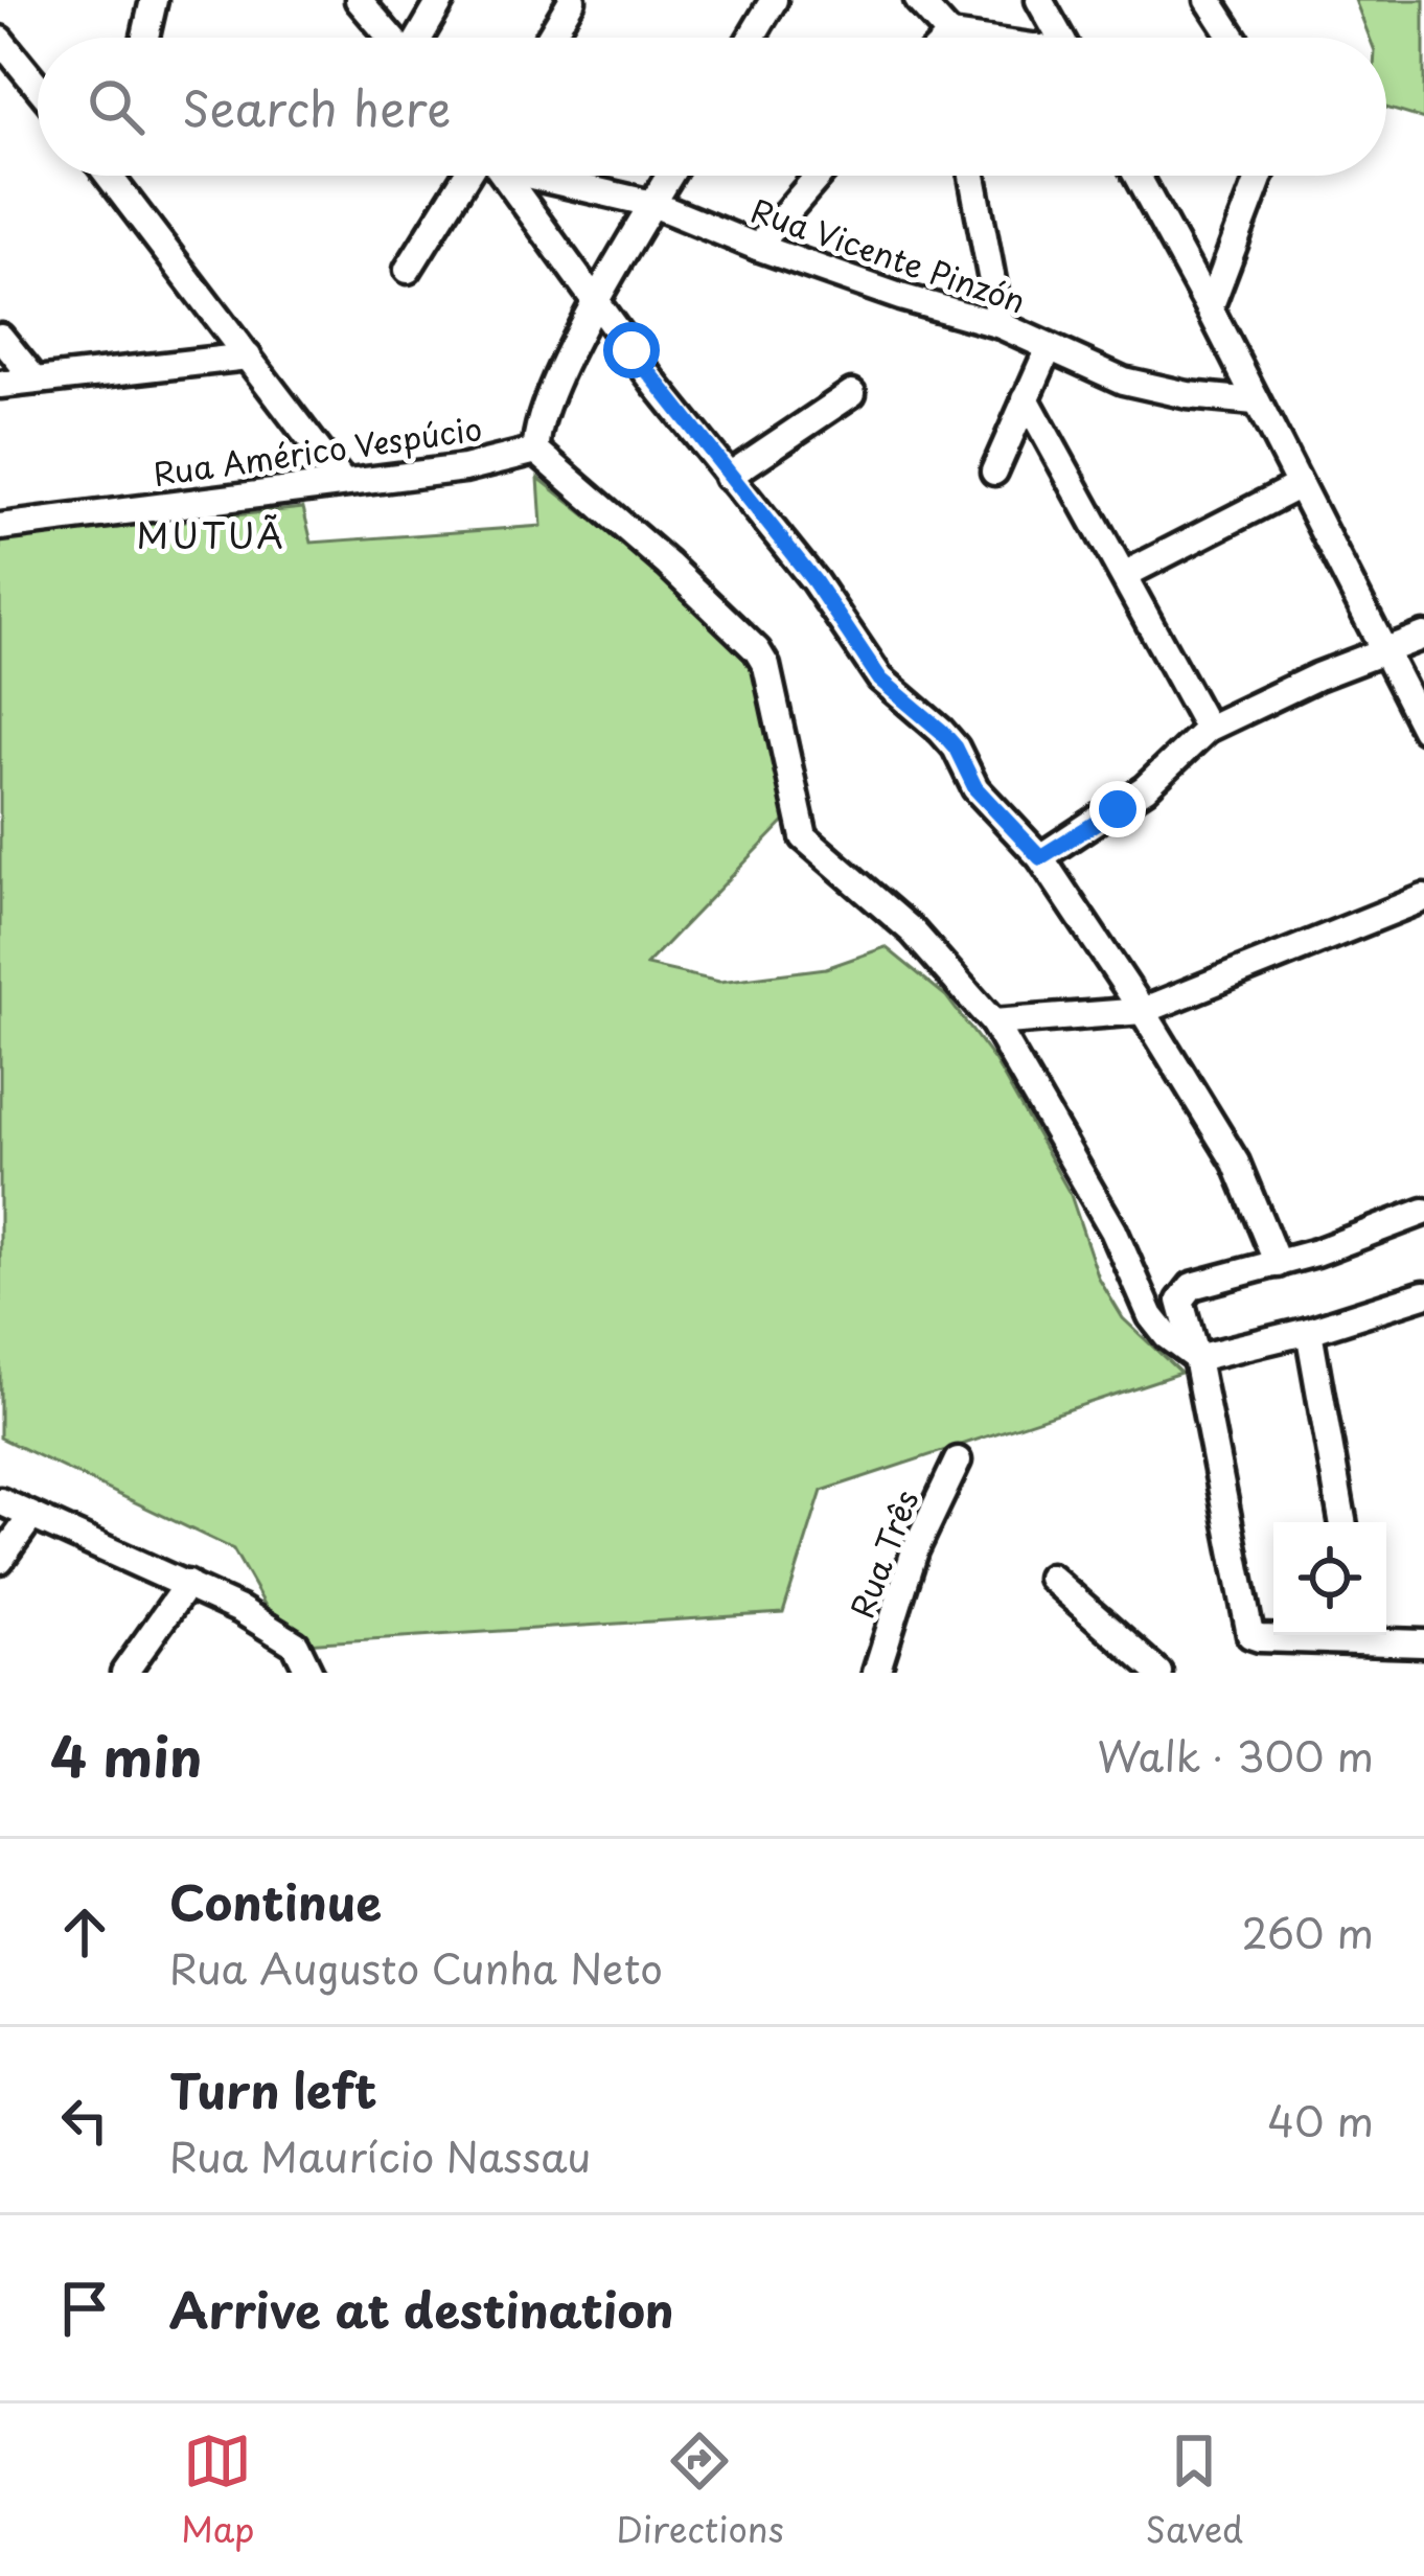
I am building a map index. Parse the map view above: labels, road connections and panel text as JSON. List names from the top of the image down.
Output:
{
  "streets": {
    "street": ["Rua Vicente Pinzón", "Rua Américo Vespúcio", "Rua Três"]
  },
  "districts": ["MUTUÃ"],
  "page": {
    "search": "Search here",
    "heading": ["4 min", "Walk · 300 m"],
    "list": [
      ["Continue", "Rua Augusto Cunha Neto", "260 m"],
      ["Turn left", "Rua Maurício Nassau", "40 m"],
      "Arrive at destination"
    ],
    "nav": ["Map", "Directions", "Saved"]
  }
}
